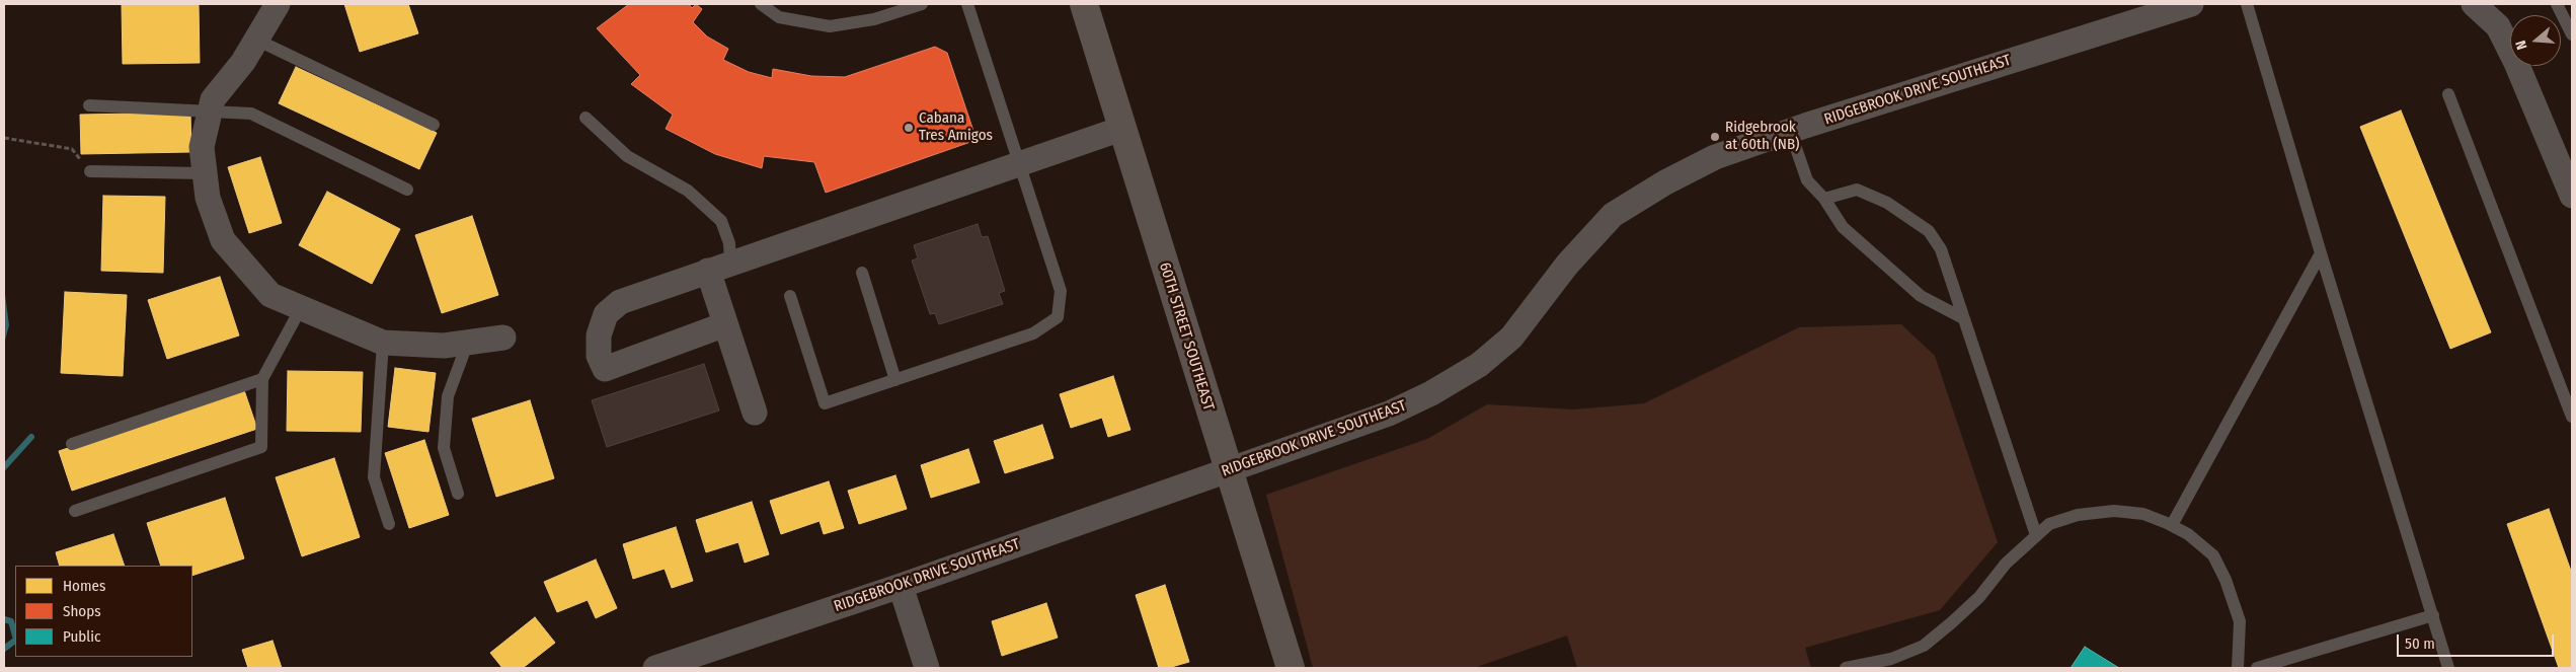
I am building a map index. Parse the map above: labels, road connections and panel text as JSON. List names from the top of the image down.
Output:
{
  "streets": {
    "main road": ["60TH STREET SOUTHEAST"],
    "street": ["RIDGEBROOK DRIVE SOUTHEAST"]
  },
  "crossings": [
    ["RIDGEBROOK DRIVE SOUTHEAST", "60TH STREET SOUTHEAST"]
  ],
  "places": ["Cabana Tres Amigos", "Ridgebrook at 60th (NB)"],
  "legend": ["Homes", "Shops", "Public"],
  "scale_bar": "50 m",
  "north": "left"
}
